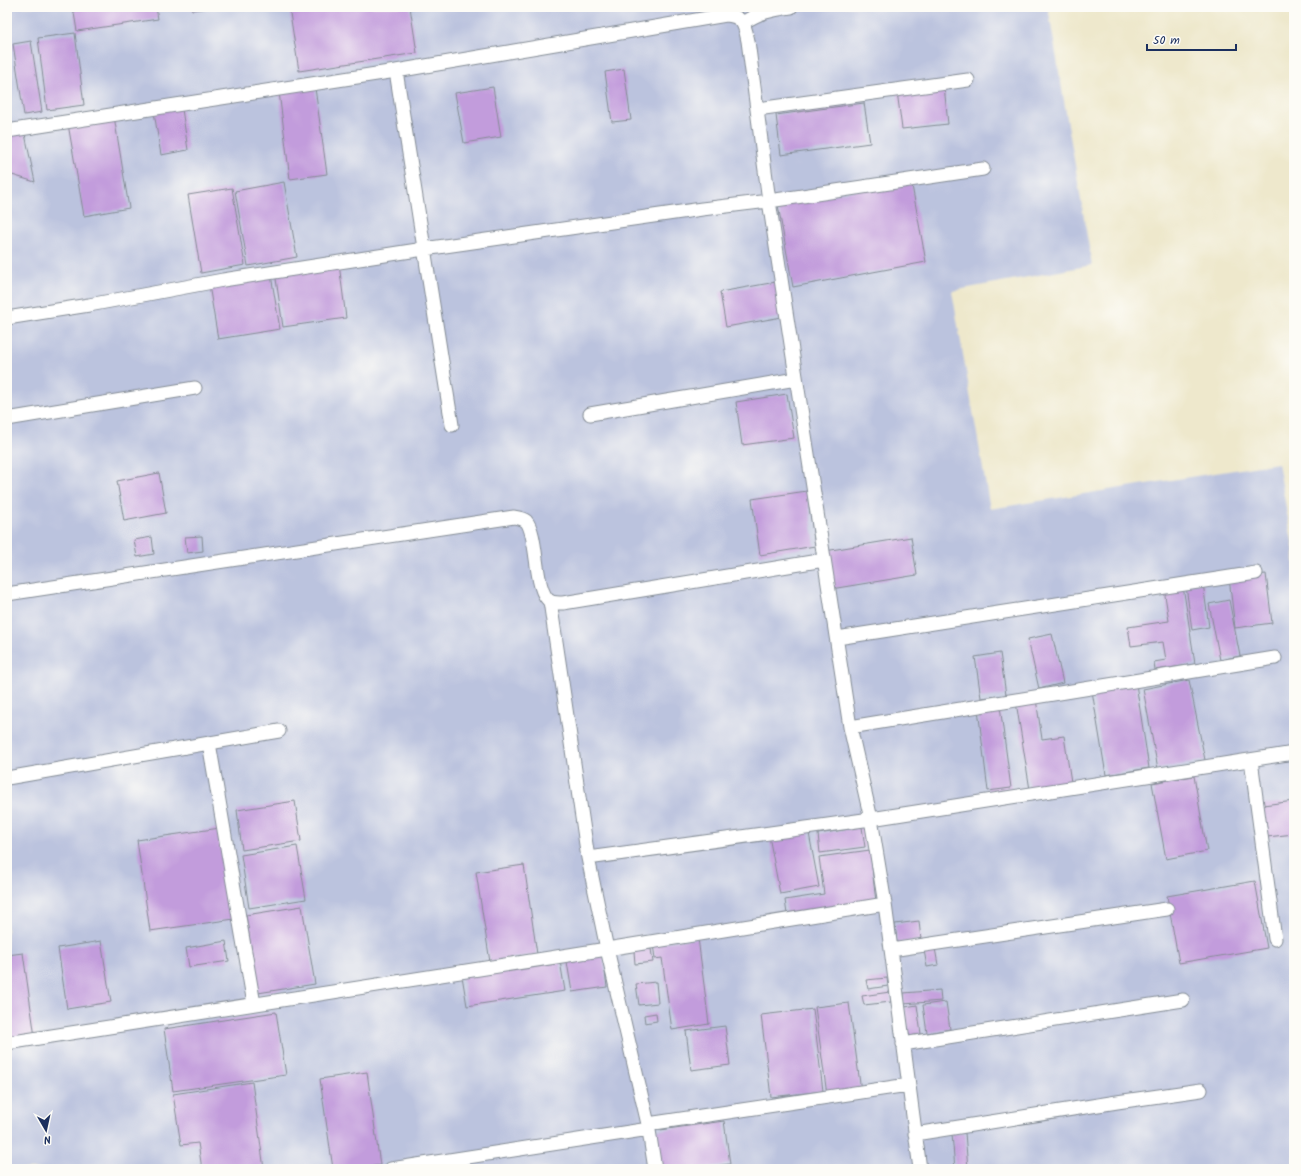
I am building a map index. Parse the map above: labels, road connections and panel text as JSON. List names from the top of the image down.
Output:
{
  "scale_bar": "50 m",
  "north": "bottom"
}
